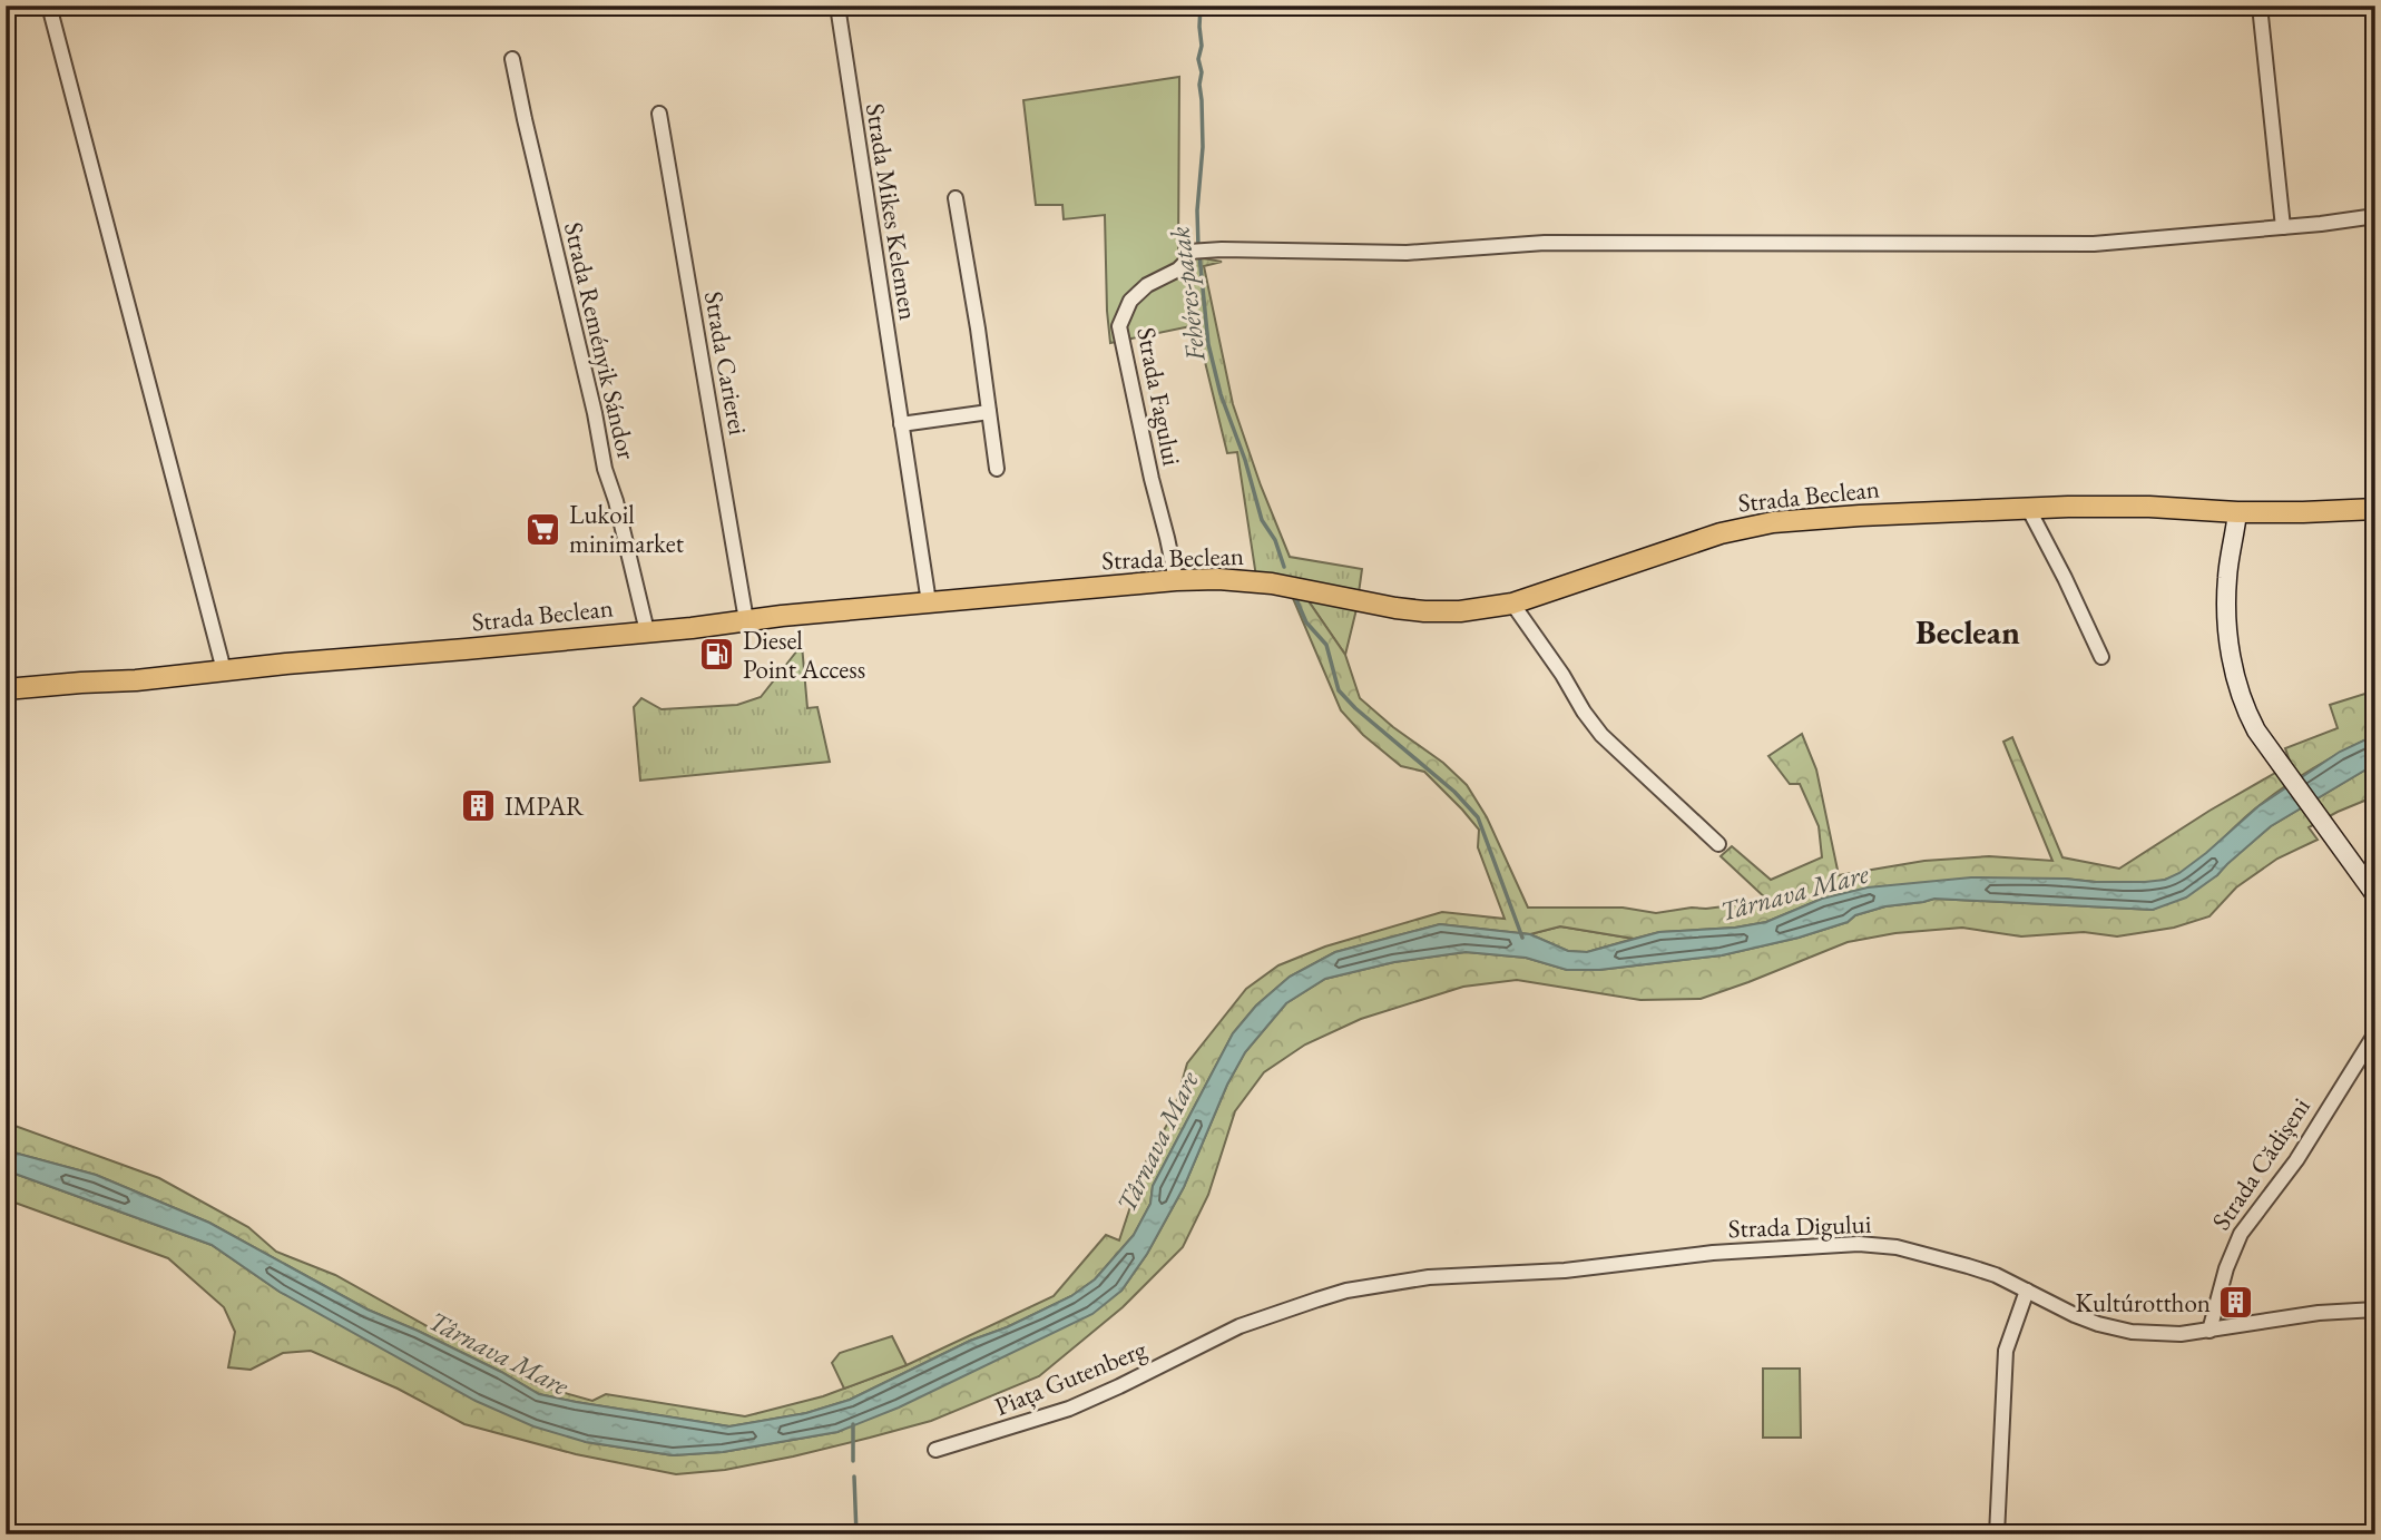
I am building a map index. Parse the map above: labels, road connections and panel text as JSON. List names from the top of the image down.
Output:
{
  "streets": {
    "main road": ["Strada Beclean"],
    "street": [
      "Strada Mikes Kelemen",
      "Strada Reményik Sándor",
      "Strada Carierei",
      "Strada Fagului",
      "Strada Cădișeni",
      "Strada Digului",
      "Piața Gutenberg"
    ]
  },
  "crossings": [
    ["Strada Mikes Kelemen", "Strada Beclean"],
    ["Strada Reményik Sándor", "Strada Beclean"],
    ["Strada Carierei", "Strada Beclean"],
    ["Strada Fagului", "Strada Beclean"],
    ["Strada Cădișeni", "Strada Digului"],
    ["Strada Digului", "Piața Gutenberg"]
  ],
  "districts": ["Beclean"],
  "water": ["Fehéres-patak", "Târnava Mare"],
  "places": {
    "supermarket": ["Lukoil minimarket"],
    "fuel station": ["Diesel Point Access"],
    "building": ["IMPAR", "Kultúrotthon"]
  }
}
